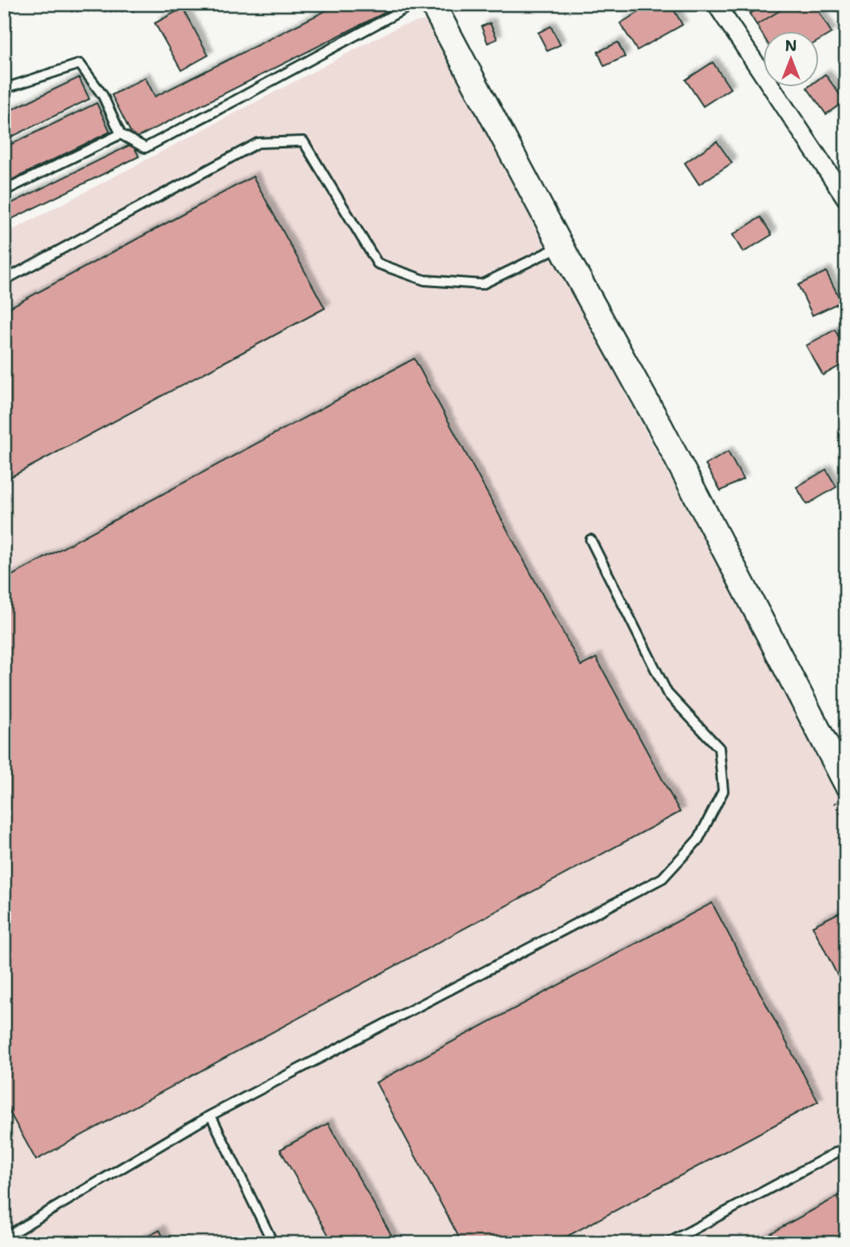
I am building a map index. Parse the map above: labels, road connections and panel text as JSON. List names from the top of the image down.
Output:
{
  "north": "top"
}
